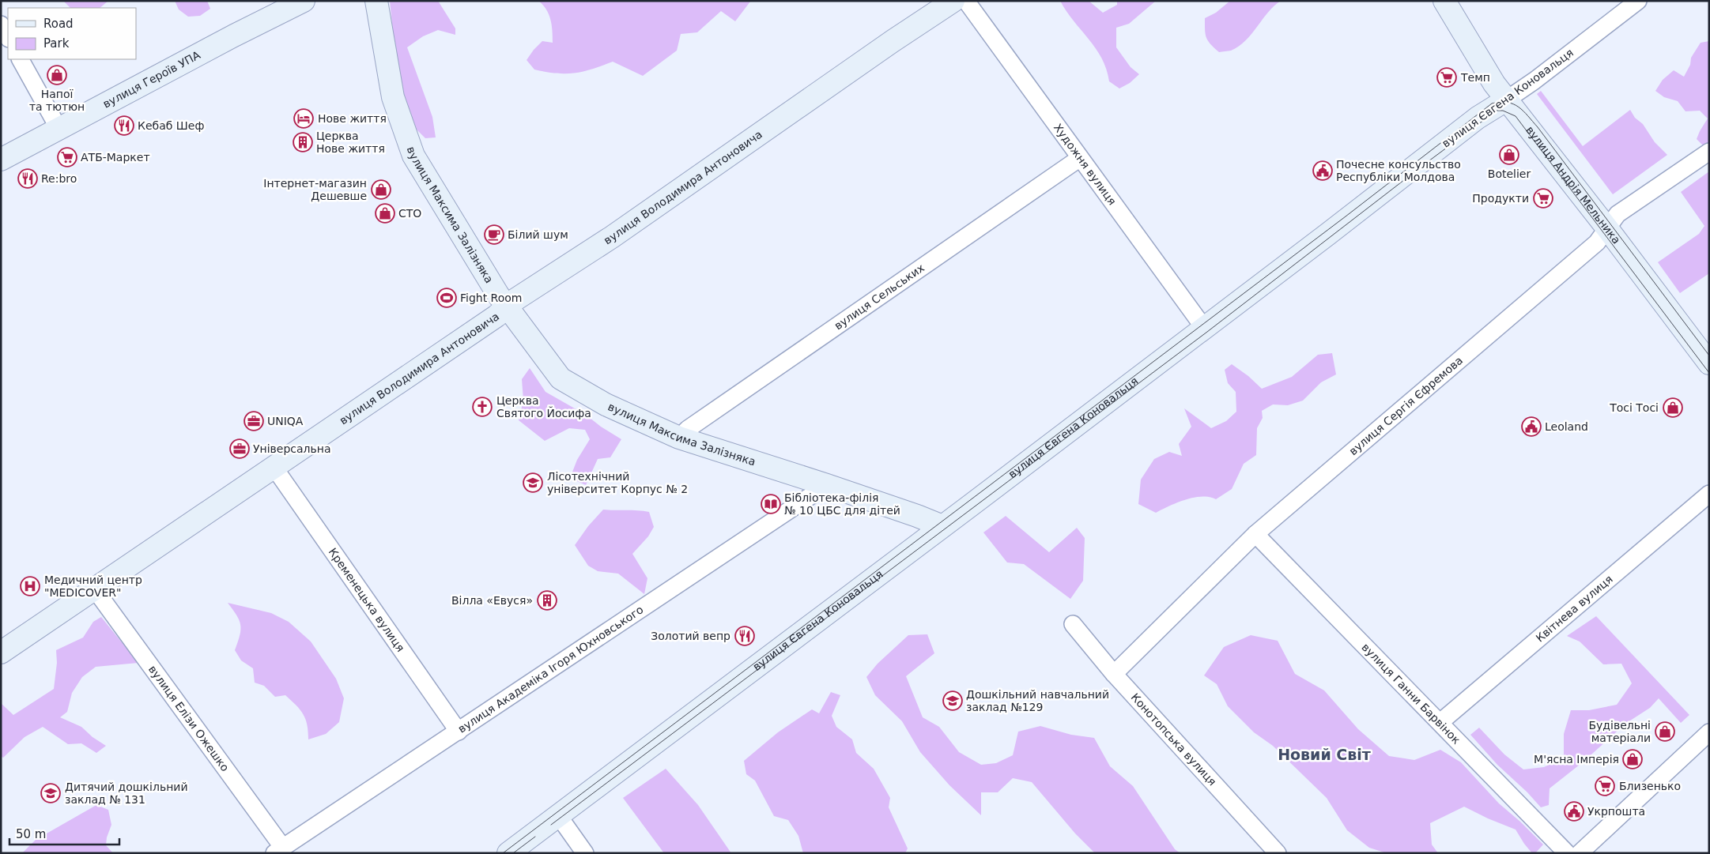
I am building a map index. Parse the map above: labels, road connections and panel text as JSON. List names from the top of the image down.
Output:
{
  "streets": {
    "street": [
      "вулиця Героїв УПА",
      "вулиця Євгена Коновальця",
      "Художня вулиця",
      "вулиця Андрія Мельника",
      "вулиця Володимира Антоновича",
      "вулиця Максима Залізняка",
      "вулиця Сельських",
      "вулиця Сергія Єфремова",
      "Кременецька вулиця",
      "Квітнева вулиця",
      "вулиця Академіка Ігоря Юхновського",
      "вулиця Ганни Барвінок",
      "вулиця Елізи Ожешко",
      "Конотопська вулиця"
    ]
  },
  "crossings": [
    ["вулиця Євгена Коновальця", "Художня вулиця"],
    ["вулиця Євгена Коновальця", "вулиця Андрія Мельника"],
    ["вулиця Євгена Коновальця", "вулиця Максима Залізняка"],
    ["Художня вулиця", "вулиця Сельських"],
    ["вулиця Андрія Мельника", "вулиця Сергія Єфремова"],
    ["вулиця Володимира Антоновича", "вулиця Максима Залізняка"],
    ["вулиця Володимира Антоновича", "Кременецька вулиця"],
    ["вулиця Володимира Антоновича", "вулиця Елізи Ожешко"],
    ["вулиця Максима Залізняка", "вулиця Сельських"],
    ["вулиця Максима Залізняка", "вулиця Академіка Ігоря Юхновського"],
    ["вулиця Сергія Єфремова", "вулиця Ганни Барвінок"],
    ["вулиця Сергія Єфремова", "Конотопська вулиця"],
    ["Кременецька вулиця", "вулиця Академіка Ігоря Юхновського"],
    ["Квітнева вулиця", "вулиця Ганни Барвінок"],
    ["вулиця Академіка Ігоря Юхновського", "вулиця Елізи Ожешко"]
  ],
  "districts": ["Новий Світ"],
  "places": {
    "shop": [
      "Напої та тютюн",
      "Botelier",
      "Інтернет-магазин Дешевше",
      "СТО",
      "Тосі Тосі",
      "Будівельні матеріали",
      "М'ясна Імперія"
    ],
    "supermarket": [
      "Темп",
      "АТБ-Маркет",
      "Продукти",
      "Близенько"
    ],
    "hotel": ["Нове життя"],
    "restaurant": ["Кебаб Шеф", "Re:bro", "Золотий вепр"],
    "building": ["Церква Нове життя", "Вілла «Евуся»"],
    "public building": ["Почесне консульство Республіки Молдова", "Leoland", "Укрпошта"],
    "cafe": ["Білий шум"],
    "sports": ["Fight Room"],
    "church": ["Церква Святого Йосифа"],
    "office": ["UNIQA", "Універсальна"],
    "school or university": ["Лісотехнічний університет Корпус № 2", "Дошкільний навчальний заклад №129", "Дитячий дошкільний заклад № 131"],
    "library": ["Бібліотека-філія № 10 ЦБС для дітей"],
    "hospital": ["Медичний центр \"MEDICOVER\""]
  },
  "legend": ["Road", "Park"],
  "scale_bar": "50 m"
}
